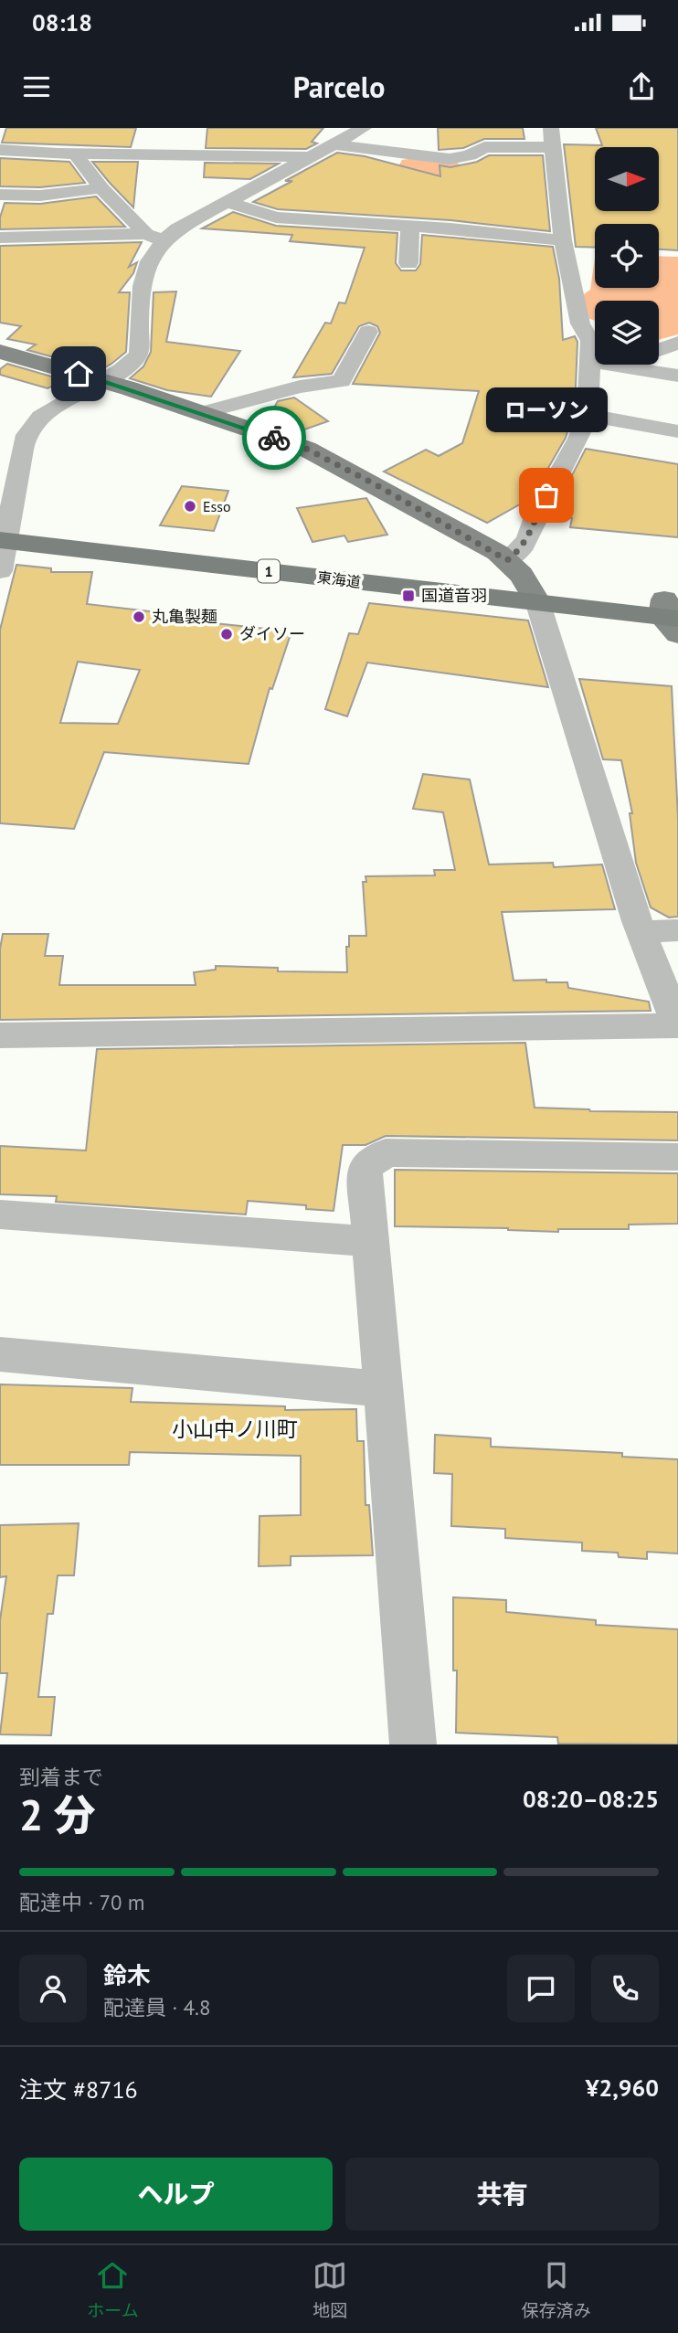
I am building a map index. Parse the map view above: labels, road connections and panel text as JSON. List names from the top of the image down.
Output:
{
  "streets": {
    "highway": ["1", "東海道"]
  },
  "districts": ["小山中ノ川町"],
  "places": {
    "other": [
      "ローソン",
      "Esso",
      "丸亀製麺",
      "ダイソー"
    ],
    "transit": ["国道音羽"]
  },
  "north": "right",
  "page": {
    "status": "08:18",
    "header": "Parcelo",
    "bubble": "ローソン",
    "heading": ["2 分", "到着まで", "08:20–08:25"],
    "panel": [
      "鈴木",
      "配達員 · 4.8",
      "注文 #8716",
      "¥2,960"
    ],
    "bar": "配達中 · 70 m",
    "buttons": ["ヘルプ", "共有"],
    "tabs": ["ホーム", "地図", "保存済み"]
  }
}
